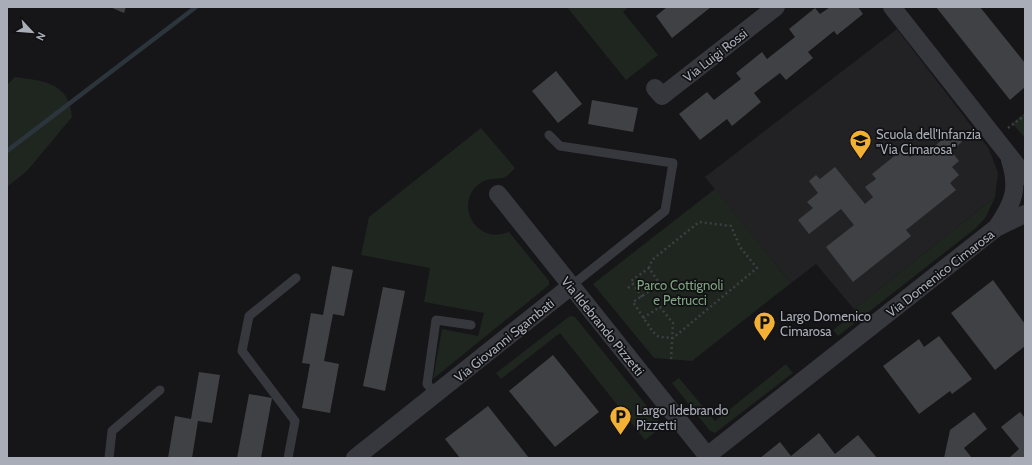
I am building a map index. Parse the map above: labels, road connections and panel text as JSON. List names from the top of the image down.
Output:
{
  "streets": {
    "street": [
      "Via Luigi Rossi",
      "Via Domenico Cimarosa",
      "Via Ildebrando Pizzetti",
      "Via Giovanni Sgambati"
    ]
  },
  "crossings": [
    ["Via Domenico Cimarosa", "Via Ildebrando Pizzetti"],
    ["Via Ildebrando Pizzetti", "Via Giovanni Sgambati"]
  ],
  "parks": ["Parco Cottignoli e Petrucci"],
  "places": {
    "school or university": ["Scuola dell'Infanzia \"Via Cimarosa\""],
    "parking": ["Largo Domenico Cimarosa", "Largo Ildebrando Pizzetti"]
  },
  "north": "bottom right"
}
